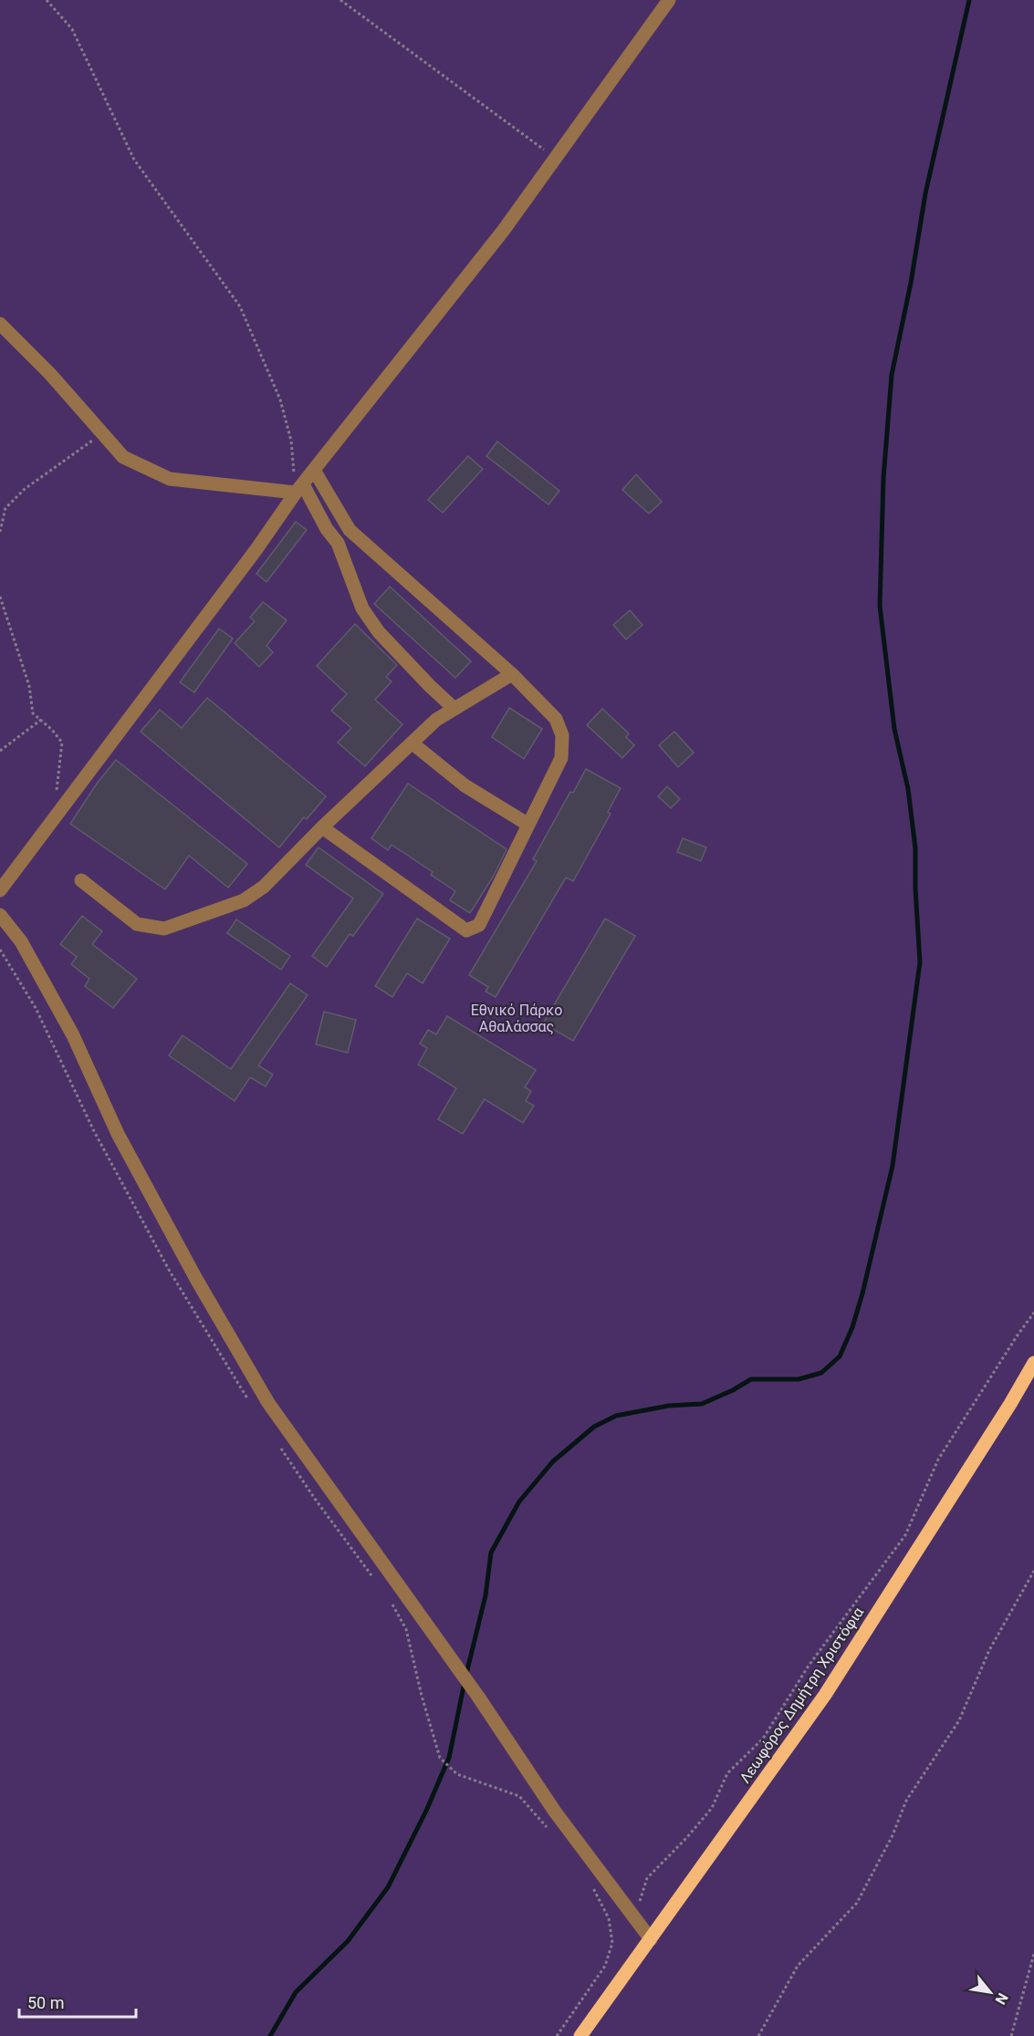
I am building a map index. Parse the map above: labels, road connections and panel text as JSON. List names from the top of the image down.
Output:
{
  "streets": {
    "main road": ["Λεωφόρος Δημήτρη Χριστόφια"]
  },
  "parks": ["Εθνικό Πάρκο Αθαλάσσας"],
  "scale_bar": "50 m",
  "north": "bottom right"
}
